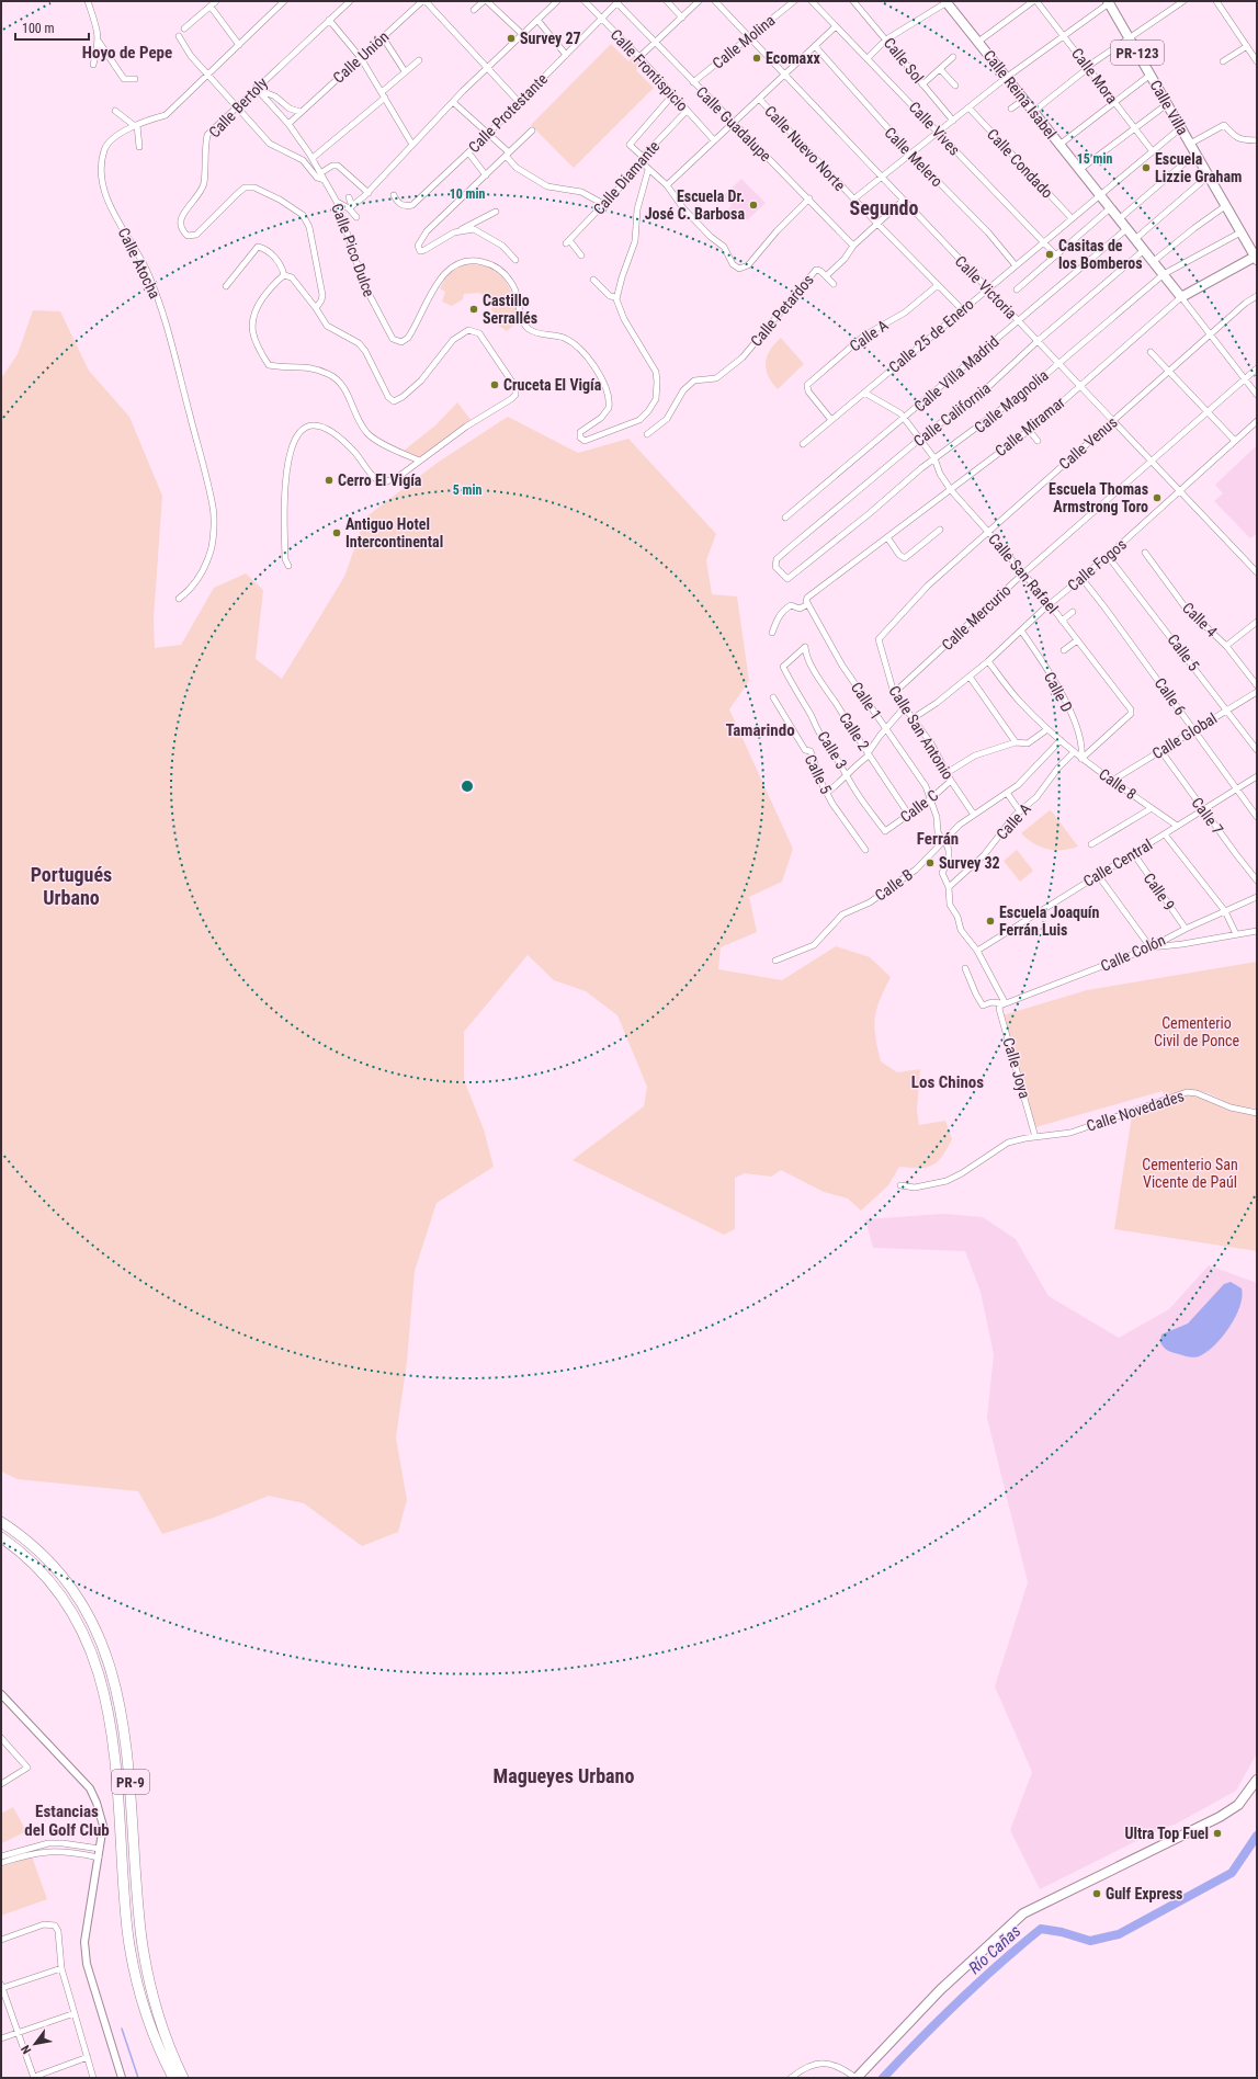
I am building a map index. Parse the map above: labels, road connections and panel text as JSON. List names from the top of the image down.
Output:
{
  "streets": {
    "highway": ["PR-9"],
    "main road": [
      "PR-123",
      "Calle Reina Isabel",
      "Calle Villa",
      "Calle Miramar"
    ],
    "street": [
      "Calle Molina",
      "Calle Unión",
      "Calle Sol",
      "Calle Frontispicio",
      "Calle Mora",
      "Calle Bertoly",
      "Calle Protestante",
      "Calle Guadalupe",
      "Calle Vives",
      "Calle Nuevo Norte",
      "Calle Melero",
      "Calle Condado",
      "Calle Diamante",
      "Calle Pico Dulce",
      "Calle Atocha",
      "Calle Victoria",
      "Calle Petardos",
      "Calle A",
      "Calle 25 de Enero",
      "Calle Villa Madrid",
      "Calle Magnolia",
      "Calle California",
      "Calle Venus",
      "Calle Fogos",
      "Calle San Rafael",
      "Calle Mercurio",
      "Calle 4",
      "Calle 5",
      "Calle D",
      "Calle 6",
      "Calle 1",
      "Calle 2",
      "Calle San Antonio",
      "Calle Global",
      "Calle 3",
      "Calle 8",
      "Calle C",
      "Calle 7",
      "Calle Central",
      "Calle B",
      "Calle 9",
      "Calle Colón",
      "Calle Joya",
      "Calle Novedades"
    ]
  },
  "crossings": [
    ["Calle Molina", "Calle Guadalupe"],
    ["Calle Molina", "Calle Victoria"],
    ["Calle Unión", "Calle Pico Dulce"],
    ["Calle Frontispicio", "Calle Protestante"],
    ["Calle Frontispicio", "Calle Diamante"],
    ["Calle Mora", "Calle 25 de Enero"],
    ["Calle Reina Isabel", "Calle 25 de Enero"],
    ["Calle Reina Isabel", "Calle Villa Madrid"],
    ["Calle Reina Isabel", "Calle Magnolia"],
    ["Calle Reina Isabel", "Calle California"],
    ["Calle Reina Isabel", "Calle Miramar"],
    ["Calle Reina Isabel", "Calle Venus"],
    ["Calle Reina Isabel", "Calle Mercurio"],
    ["Calle Bertoly", "Calle Pico Dulce"],
    ["Calle Villa", "Calle 25 de Enero"],
    ["Calle Villa", "Calle Magnolia"],
    ["Calle Villa", "Calle Miramar"],
    ["Calle Protestante", "Calle Guadalupe"],
    ["Calle Guadalupe", "Calle Petardos"],
    ["Calle Vives", "Calle 25 de Enero"],
    ["Calle Nuevo Norte", "Calle Petardos"],
    ["Calle Nuevo Norte", "Calle A"],
    ["Calle Nuevo Norte", "Calle 25 de Enero"],
    ["Calle Melero", "Calle 25 de Enero"],
    ["Calle Condado", "Calle 25 de Enero"],
    ["Calle Victoria", "Calle Petardos"],
    ["Calle Victoria", "Calle 25 de Enero"],
    ["Calle Victoria", "Calle Villa Madrid"],
    ["Calle Victoria", "Calle Magnolia"],
    ["Calle Victoria", "Calle California"],
    ["Calle Victoria", "Calle Miramar"],
    ["Calle Victoria", "Calle Venus"],
    ["Calle Victoria", "Calle Fogos"],
    ["Calle Victoria", "Calle Mercurio"],
    ["Calle A", "Calle 25 de Enero"],
    ["Calle A", "Calle 1"],
    ["Calle A", "Calle 8"],
    ["Calle 25 de Enero", "Calle San Rafael"],
    ["Calle Villa Madrid", "Calle San Rafael"],
    ["Calle Magnolia", "Calle California"],
    ["Calle Magnolia", "Calle San Rafael"],
    ["Calle California", "Calle San Rafael"],
    ["Calle Miramar", "Calle San Rafael"],
    ["Calle Miramar", "Calle 1"],
    ["Calle Venus", "Calle San Rafael"],
    ["Calle Venus", "Calle San Antonio"],
    ["Calle Fogos", "Calle San Rafael"],
    ["Calle Fogos", "Calle 5"],
    ["Calle Fogos", "Calle D"],
    ["Calle Fogos", "Calle 6"],
    ["Calle Fogos", "Calle San Antonio"],
    ["Calle San Rafael", "Calle Mercurio"],
    ["Calle San Rafael", "Calle D"],
    ["Calle San Rafael", "Calle 8"],
    ["Calle Mercurio", "Calle San Antonio"],
    ["Calle 5", "Calle Global"],
    ["Calle D", "Calle 8"],
    ["Calle 6", "Calle Global"],
    ["Calle 6", "Calle Central"],
    ["Calle 1", "Calle C"],
    ["Calle 1", "Calle B"],
    ["Calle 2", "Calle 3"],
    ["Calle 2", "Calle C"],
    ["Calle San Antonio", "Calle C"],
    ["Calle San Antonio", "Calle B"],
    ["Calle Global", "Calle 8"],
    ["Calle Global", "Calle 7"],
    ["Calle 3", "Calle C"],
    ["Calle 8", "Calle C"],
    ["Calle 8", "Calle Central"],
    ["Calle 8", "Calle B"],
    ["Calle 7", "Calle Central"],
    ["Calle Central", "Calle 9"],
    ["Calle 9", "Calle Colón"],
    ["Calle Colón", "Calle Joya"],
    ["Calle Joya", "Calle Novedades"]
  ],
  "districts": [
    "Hoyo de Pepe",
    "Segundo",
    "Tamarindo",
    "Ferrán",
    "Portugués Urbano",
    "Los Chinos",
    "Magueyes Urbano",
    "Estancias del Golf Club"
  ],
  "water": ["Río Cañas"],
  "parks": ["Cementerio Civil de Ponce", "Cementerio San Vicente de Paúl"],
  "places": [
    "Survey 27",
    "Ecomaxx",
    "Escuela Lizzie Graham",
    "Escuela Dr. José C. Barbosa",
    "Casitas de los Bomberos",
    "Castillo Serrallés",
    "Cruceta El Vigía",
    "Cerro El Vigía",
    "Escuela Thomas Armstrong Toro",
    "Antiguo Hotel Intercontinental",
    "Survey 32",
    "Escuela Joaquín Ferrán Luis",
    "Ultra Top Fuel",
    "Gulf Express"
  ],
  "scale_bar": "100 m",
  "north": "bottom left",
  "rings": ["15 min", "10 min", "5 min"]
}
